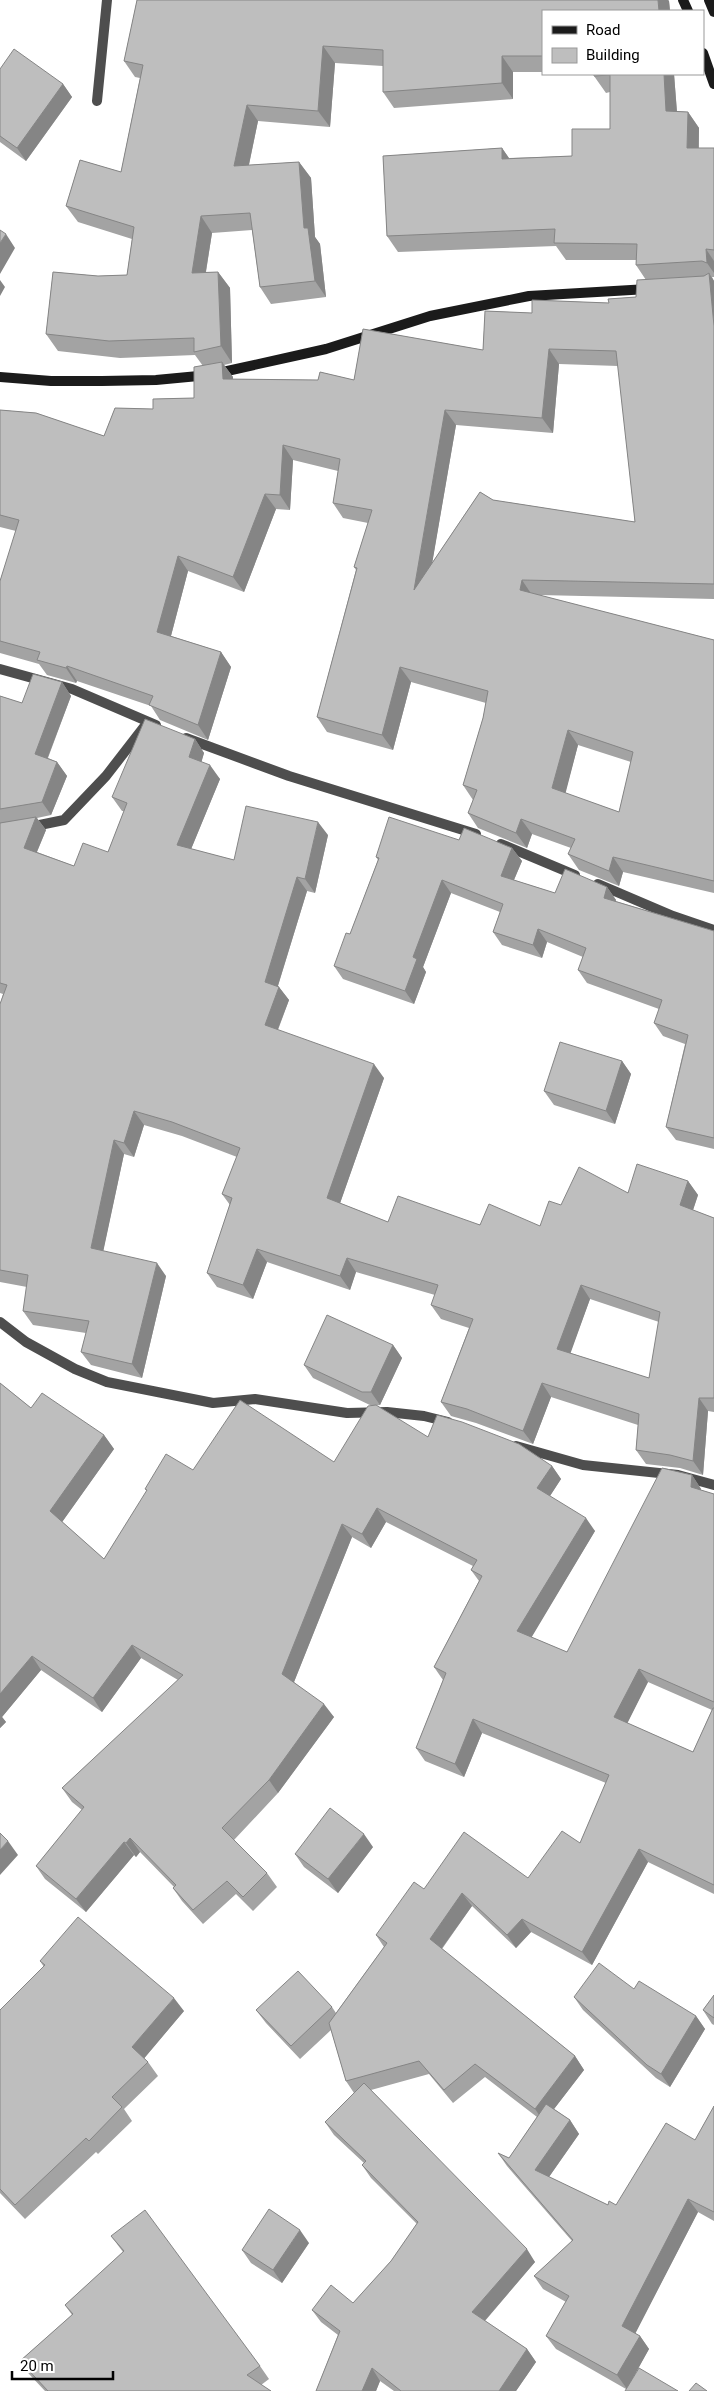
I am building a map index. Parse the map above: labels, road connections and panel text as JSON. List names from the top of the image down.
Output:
{
  "legend": ["Road", "Building"],
  "scale_bar": "20 m"
}
